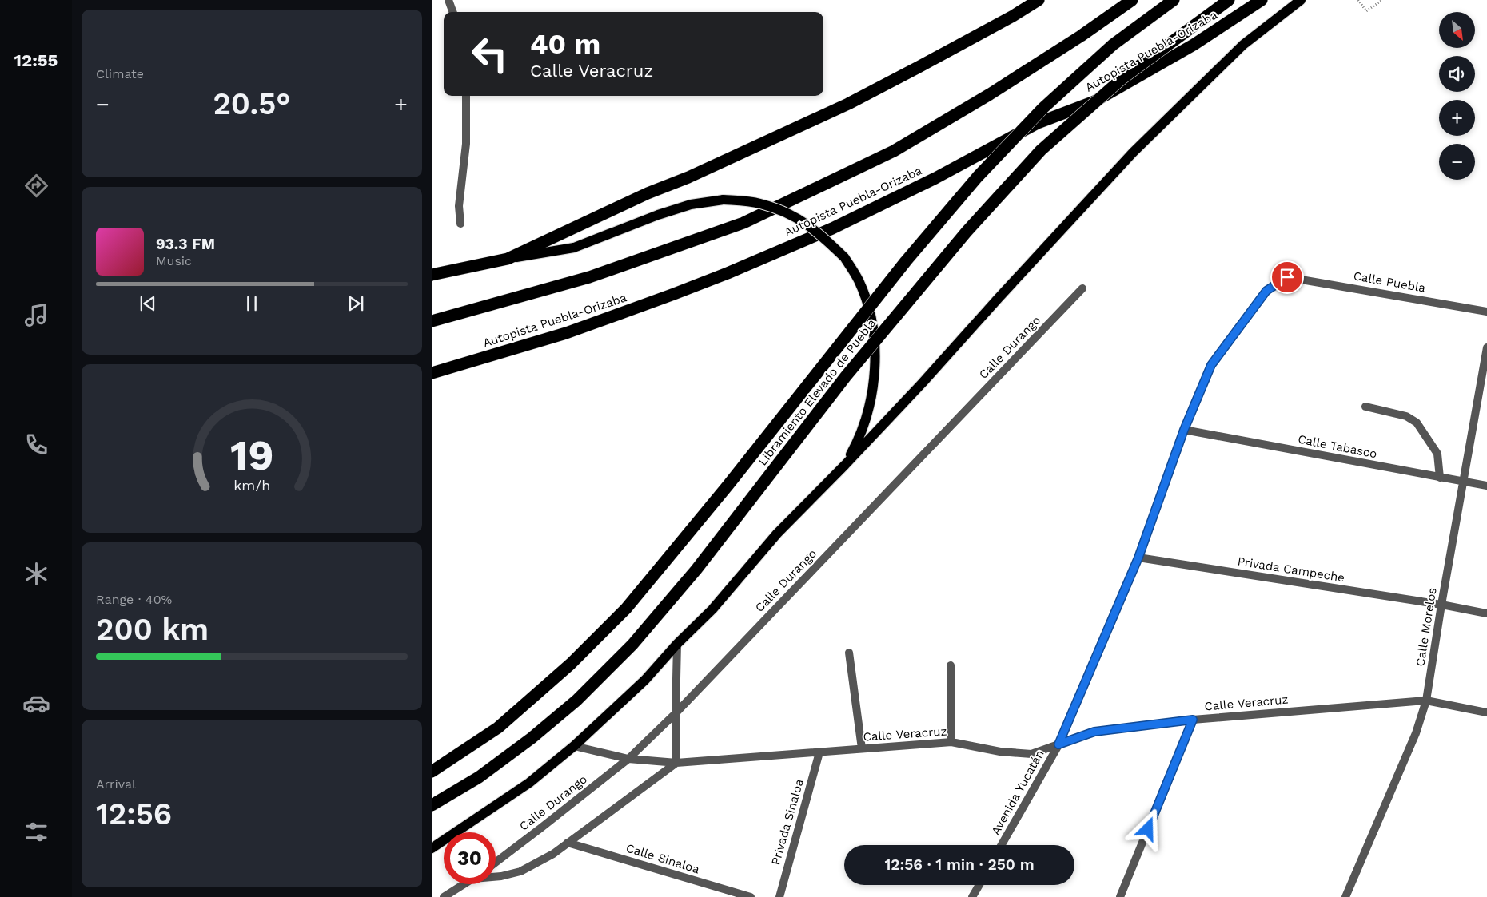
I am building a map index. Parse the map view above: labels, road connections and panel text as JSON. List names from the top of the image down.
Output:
{
  "streets": {
    "highway": ["Autopista Puebla-Orizaba", "Libramiento Elevado de Puebla"],
    "street": [
      "Calle Puebla",
      "Calle Durango",
      "Calle Tabasco",
      "Privada Campeche",
      "Calle Morelos",
      "Calle Veracruz",
      "Avenida Yucatán",
      "Privada Sinaloa",
      "Calle Sinaloa"
    ]
  },
  "crossings": [
    ["Calle Puebla", "Avenida Yucatán"],
    ["Calle Durango", "Calle Veracruz"],
    ["Calle Tabasco", "Calle Morelos"],
    ["Calle Tabasco", "Avenida Yucatán"],
    ["Privada Campeche", "Calle Morelos"],
    ["Privada Campeche", "Avenida Yucatán"],
    ["Calle Morelos", "Calle Veracruz"],
    ["Calle Veracruz", "Avenida Yucatán"],
    ["Calle Veracruz", "Privada Sinaloa"]
  ],
  "north": "bottom right",
  "page": {
    "tabs": "12:55",
    "tile": [
      "Climate",
      ["Range · 40%", "200 km"],
      ["Arrival", "12:56"]
    ],
    "map_buttons": ["+", "−"],
    "turn": ["40 m", "Calle Veracruz"],
    "heat": ["−", "20.5°", "+"],
    "song": ["93.3 FM", "Music"],
    "limit": "30",
    "trip": "12:56 · 1 min · 250 m",
    "gauge": ["19", "km/h"]
  }
}
